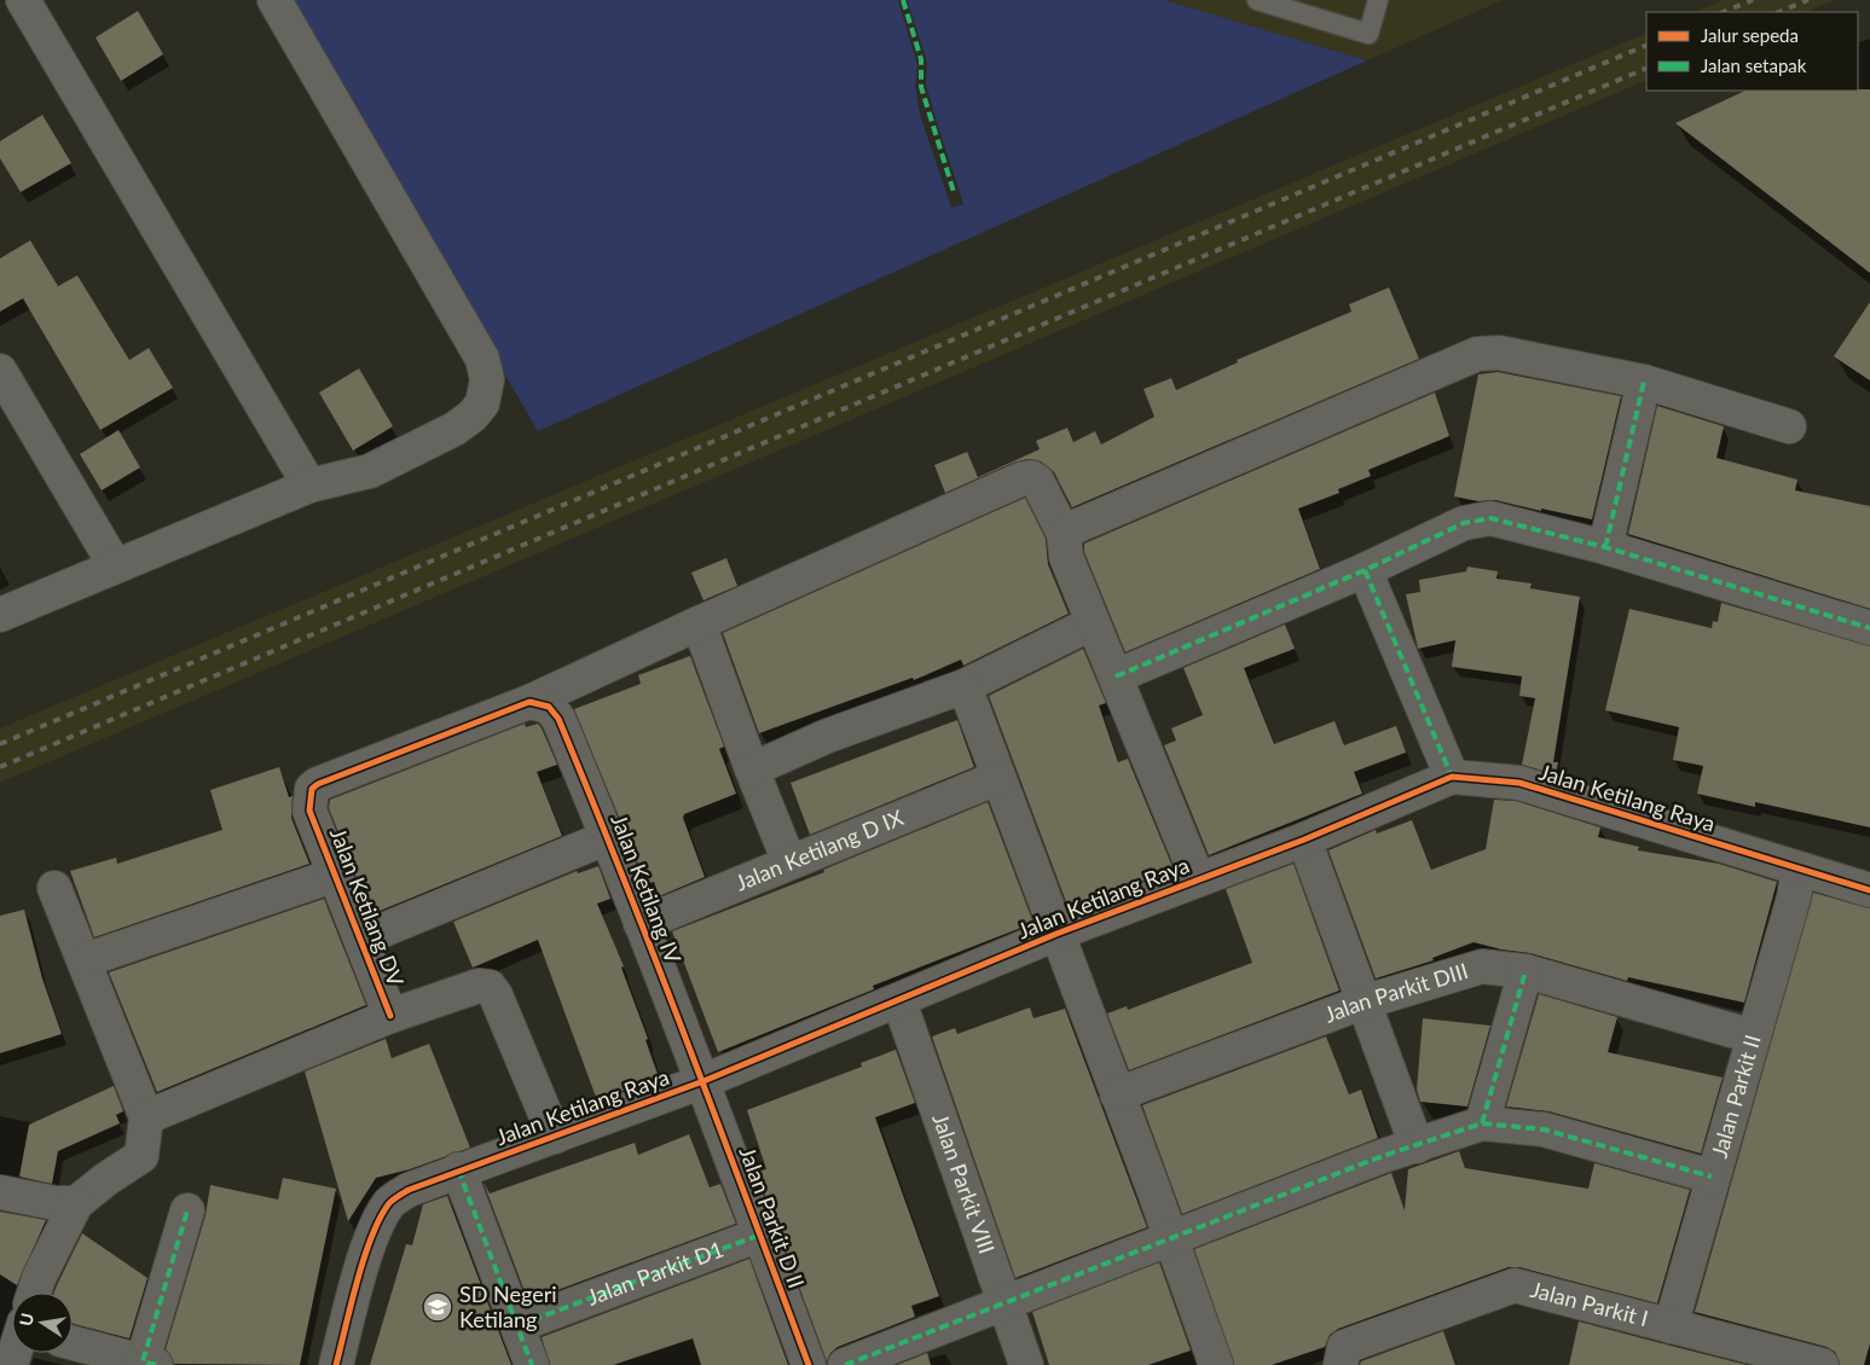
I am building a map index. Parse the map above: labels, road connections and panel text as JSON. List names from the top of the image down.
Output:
{
  "streets": {
    "street": [
      "Jalan Ketilang Raya",
      "Jalan Ketilang D IX",
      "Jalan Ketilang IV",
      "Jalan Ketilang DV",
      "Jalan Parkit DIII",
      "Jalan Parkit II",
      "Jalan Parkit VIII",
      "Jalan Parkit D II",
      "Jalan Parkit D1",
      "Jalan Parkit I"
    ]
  },
  "crossings": [
    ["Jalan Ketilang Raya", "Jalan Ketilang IV"],
    ["Jalan Ketilang Raya", "Jalan Parkit II"],
    ["Jalan Ketilang Raya", "Jalan Parkit VIII"],
    ["Jalan Ketilang Raya", "Jalan Parkit D II"],
    ["Jalan Ketilang D IX", "Jalan Ketilang IV"],
    ["Jalan Ketilang IV", "Jalan Ketilang DV"],
    ["Jalan Ketilang IV", "Jalan Parkit D II"],
    ["Jalan Parkit DIII", "Jalan Parkit II"],
    ["Jalan Parkit II", "Jalan Parkit I"],
    ["Jalan Parkit D II", "Jalan Parkit D1"]
  ],
  "places": {
    "school or university": ["SD Negeri Ketilang"]
  },
  "legend": ["Jalur sepeda", "Jalan setapak"],
  "north": "left"
}
